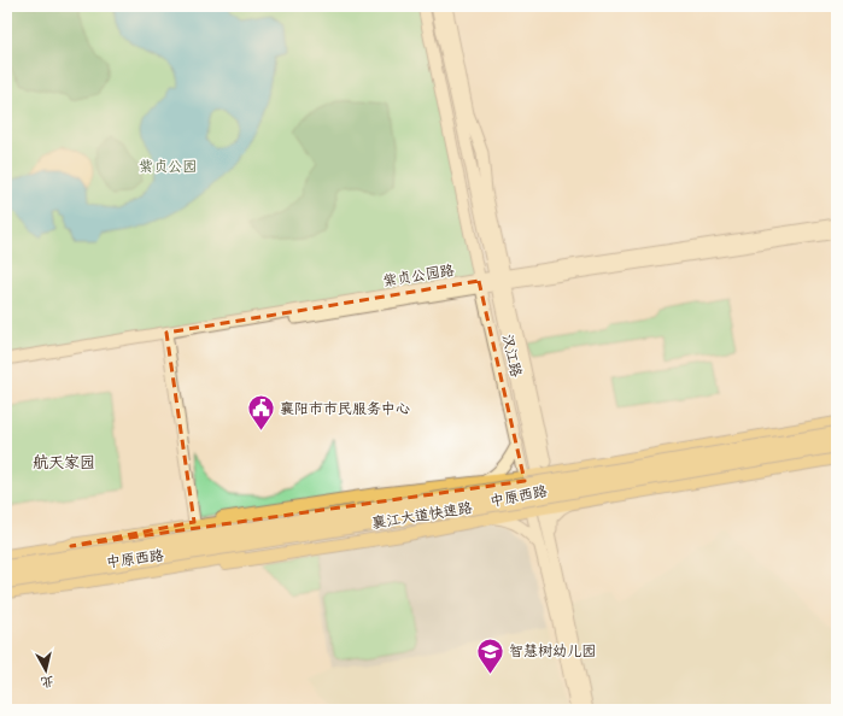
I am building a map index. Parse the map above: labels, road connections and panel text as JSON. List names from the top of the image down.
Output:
{
  "streets": {
    "highway": ["襄江大道快速路"],
    "main road": ["中原西路"],
    "street": ["紫贞公园路", "汉江路"]
  },
  "crossings": [
    ["紫贞公园路", "汉江路"],
    ["汉江路", "中原西路"]
  ],
  "districts": ["航天家园"],
  "parks": ["紫贞公园"],
  "places": {
    "public building": ["襄阳市市民服务中心"],
    "school or university": ["智慧树幼儿园"]
  },
  "north": "bottom"
}
